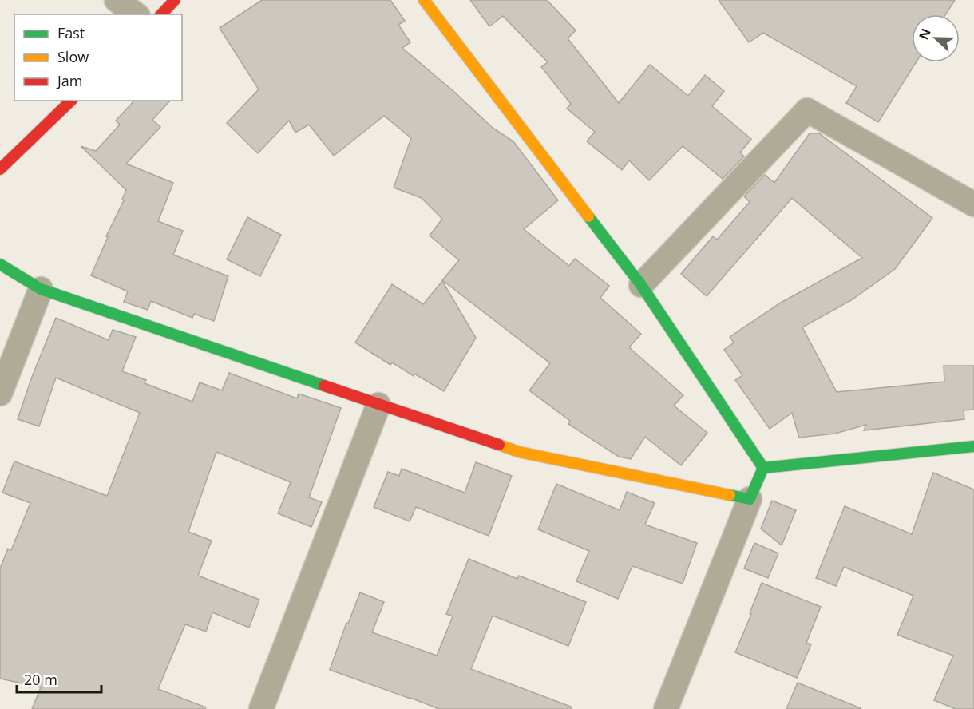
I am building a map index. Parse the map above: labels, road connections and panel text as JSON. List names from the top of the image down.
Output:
{
  "legend": ["Fast", "Slow", "Jam"],
  "scale_bar": "20 m",
  "north": "left"
}
